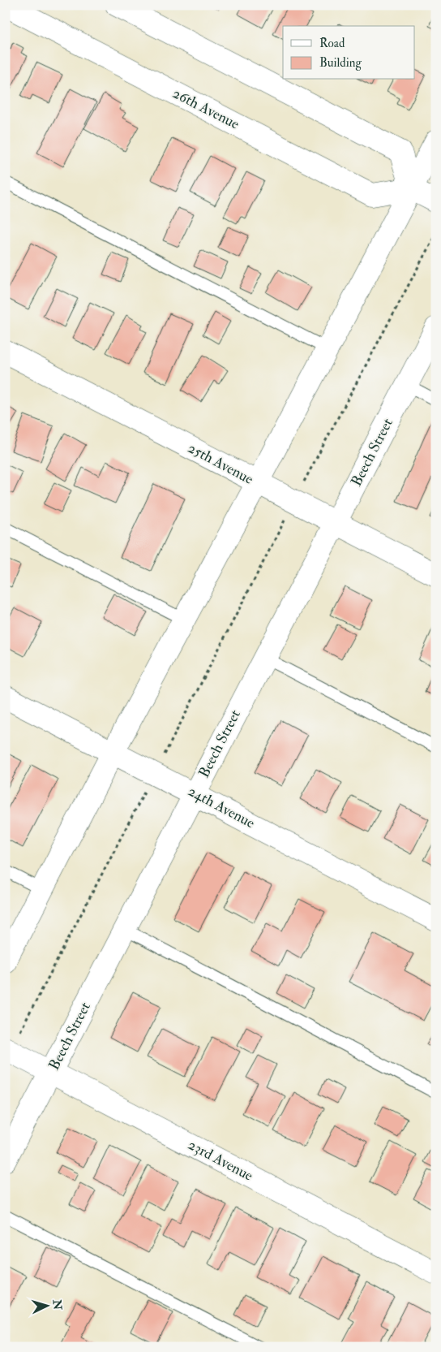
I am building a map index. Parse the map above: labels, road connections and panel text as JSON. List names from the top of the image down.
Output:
{
  "streets": {
    "street": [
      "26th Avenue",
      "Beech Street",
      "25th Avenue",
      "24th Avenue",
      "23rd Avenue"
    ]
  },
  "crossings": [
    ["Beech Street", "25th Avenue"],
    ["Beech Street", "24th Avenue"],
    ["Beech Street", "23rd Avenue"]
  ],
  "legend": ["Road", "Building"],
  "north": "right"
}
